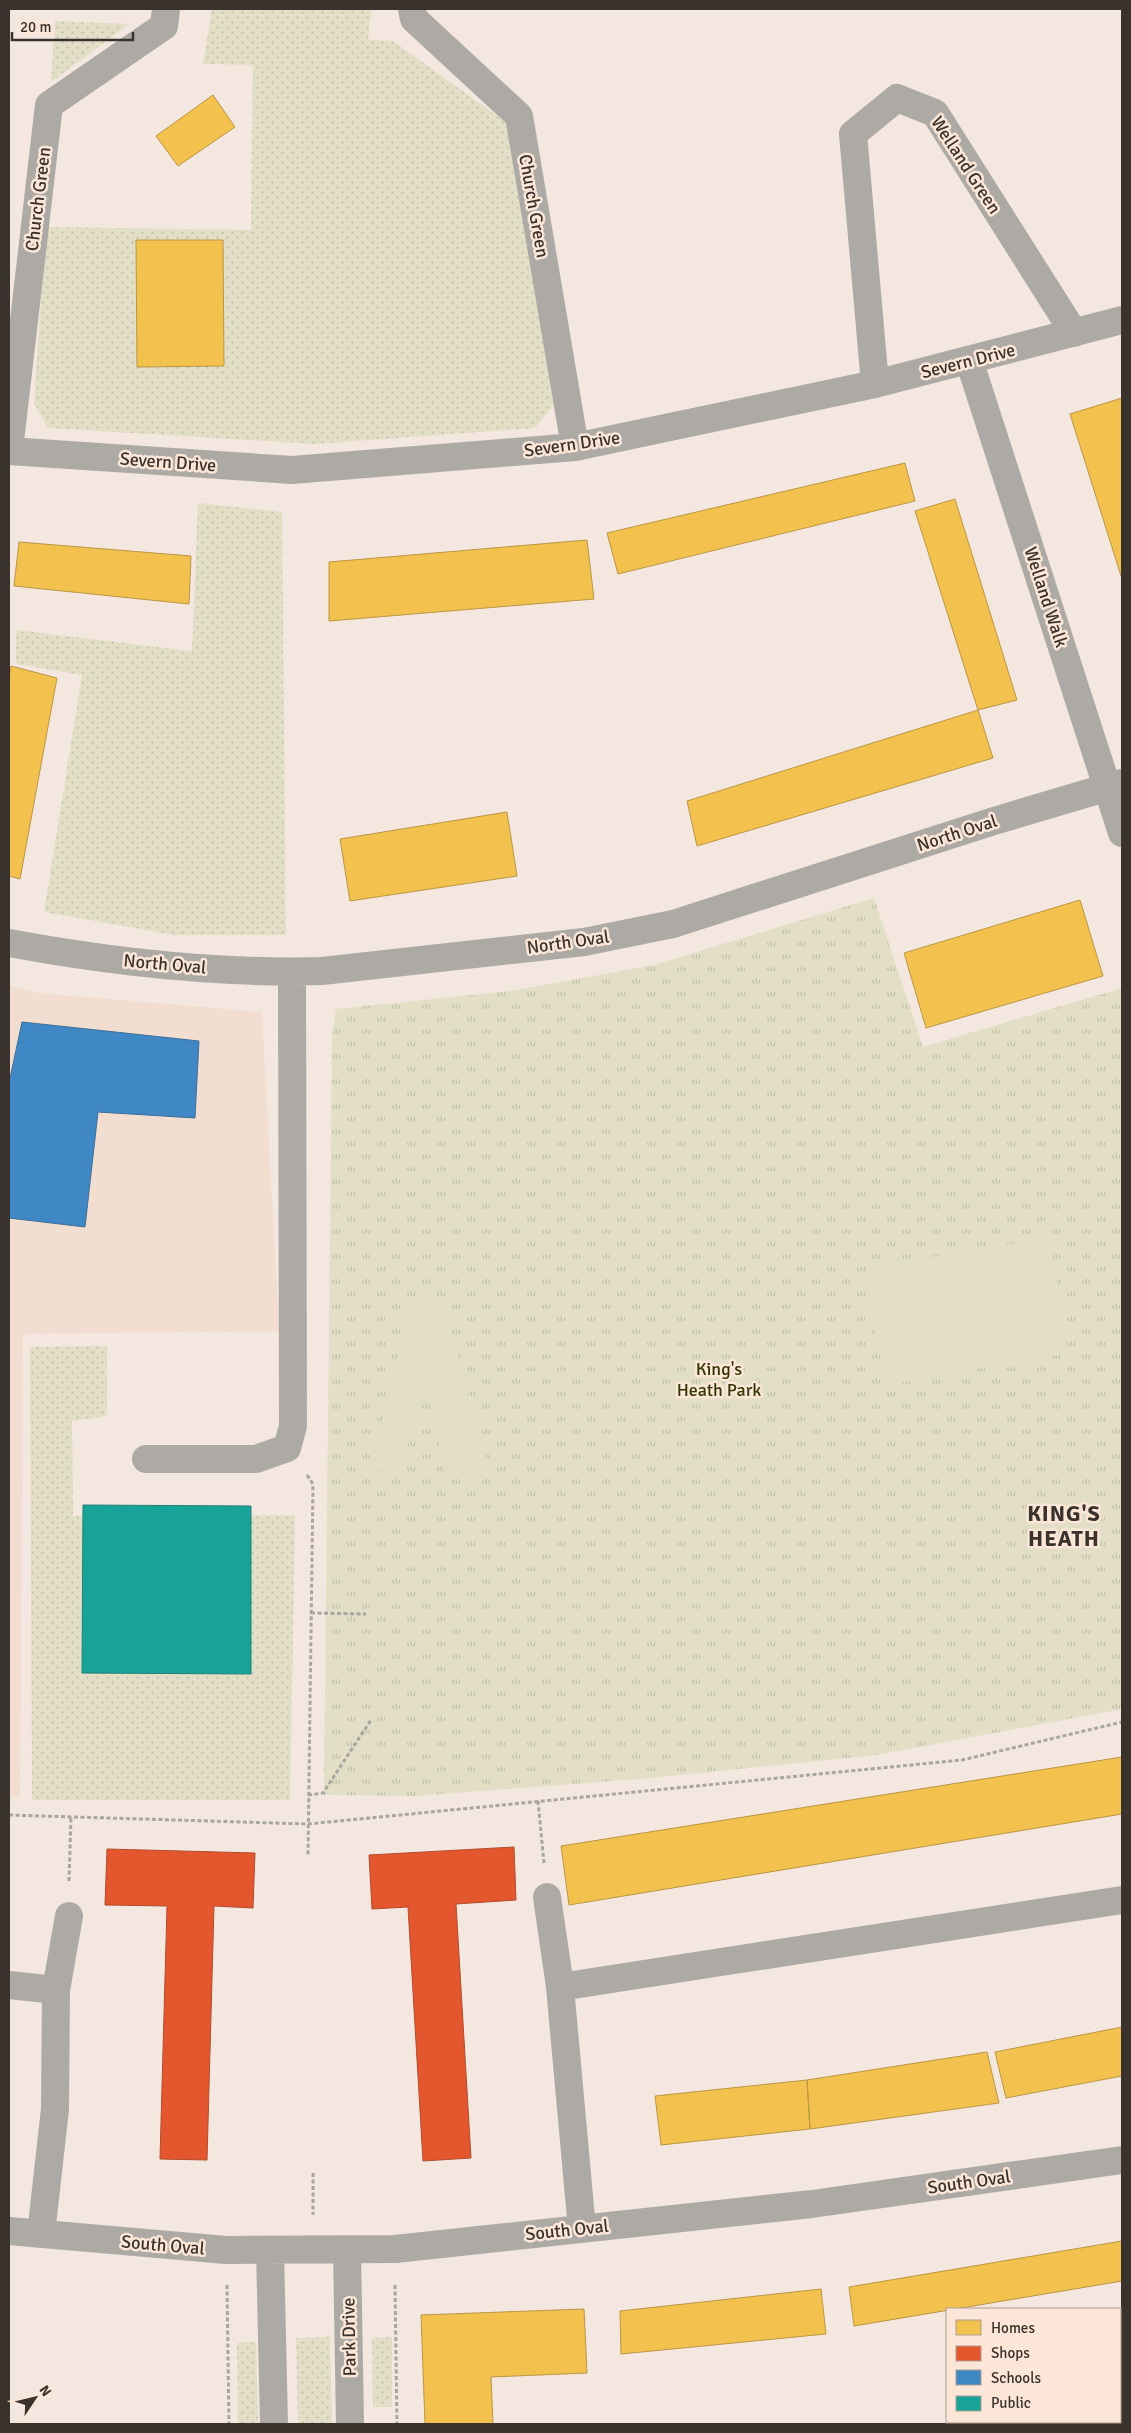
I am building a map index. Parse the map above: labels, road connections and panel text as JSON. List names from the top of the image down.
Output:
{
  "streets": {
    "street": [
      "Welland Green",
      "Church Green",
      "Severn Drive",
      "Welland Walk",
      "North Oval",
      "South Oval",
      "Park Drive"
    ]
  },
  "crossings": [
    ["Welland Green", "Severn Drive"],
    ["Church Green", "Severn Drive"],
    ["Severn Drive", "Welland Walk"],
    ["Welland Walk", "North Oval"],
    ["South Oval", "Park Drive"]
  ],
  "districts": ["KING'S HEATH"],
  "parks": ["King's Heath Park"],
  "legend": [
    "Homes",
    "Shops",
    "Schools",
    "Public"
  ],
  "scale_bar": "20 m",
  "north": "top right"
}
